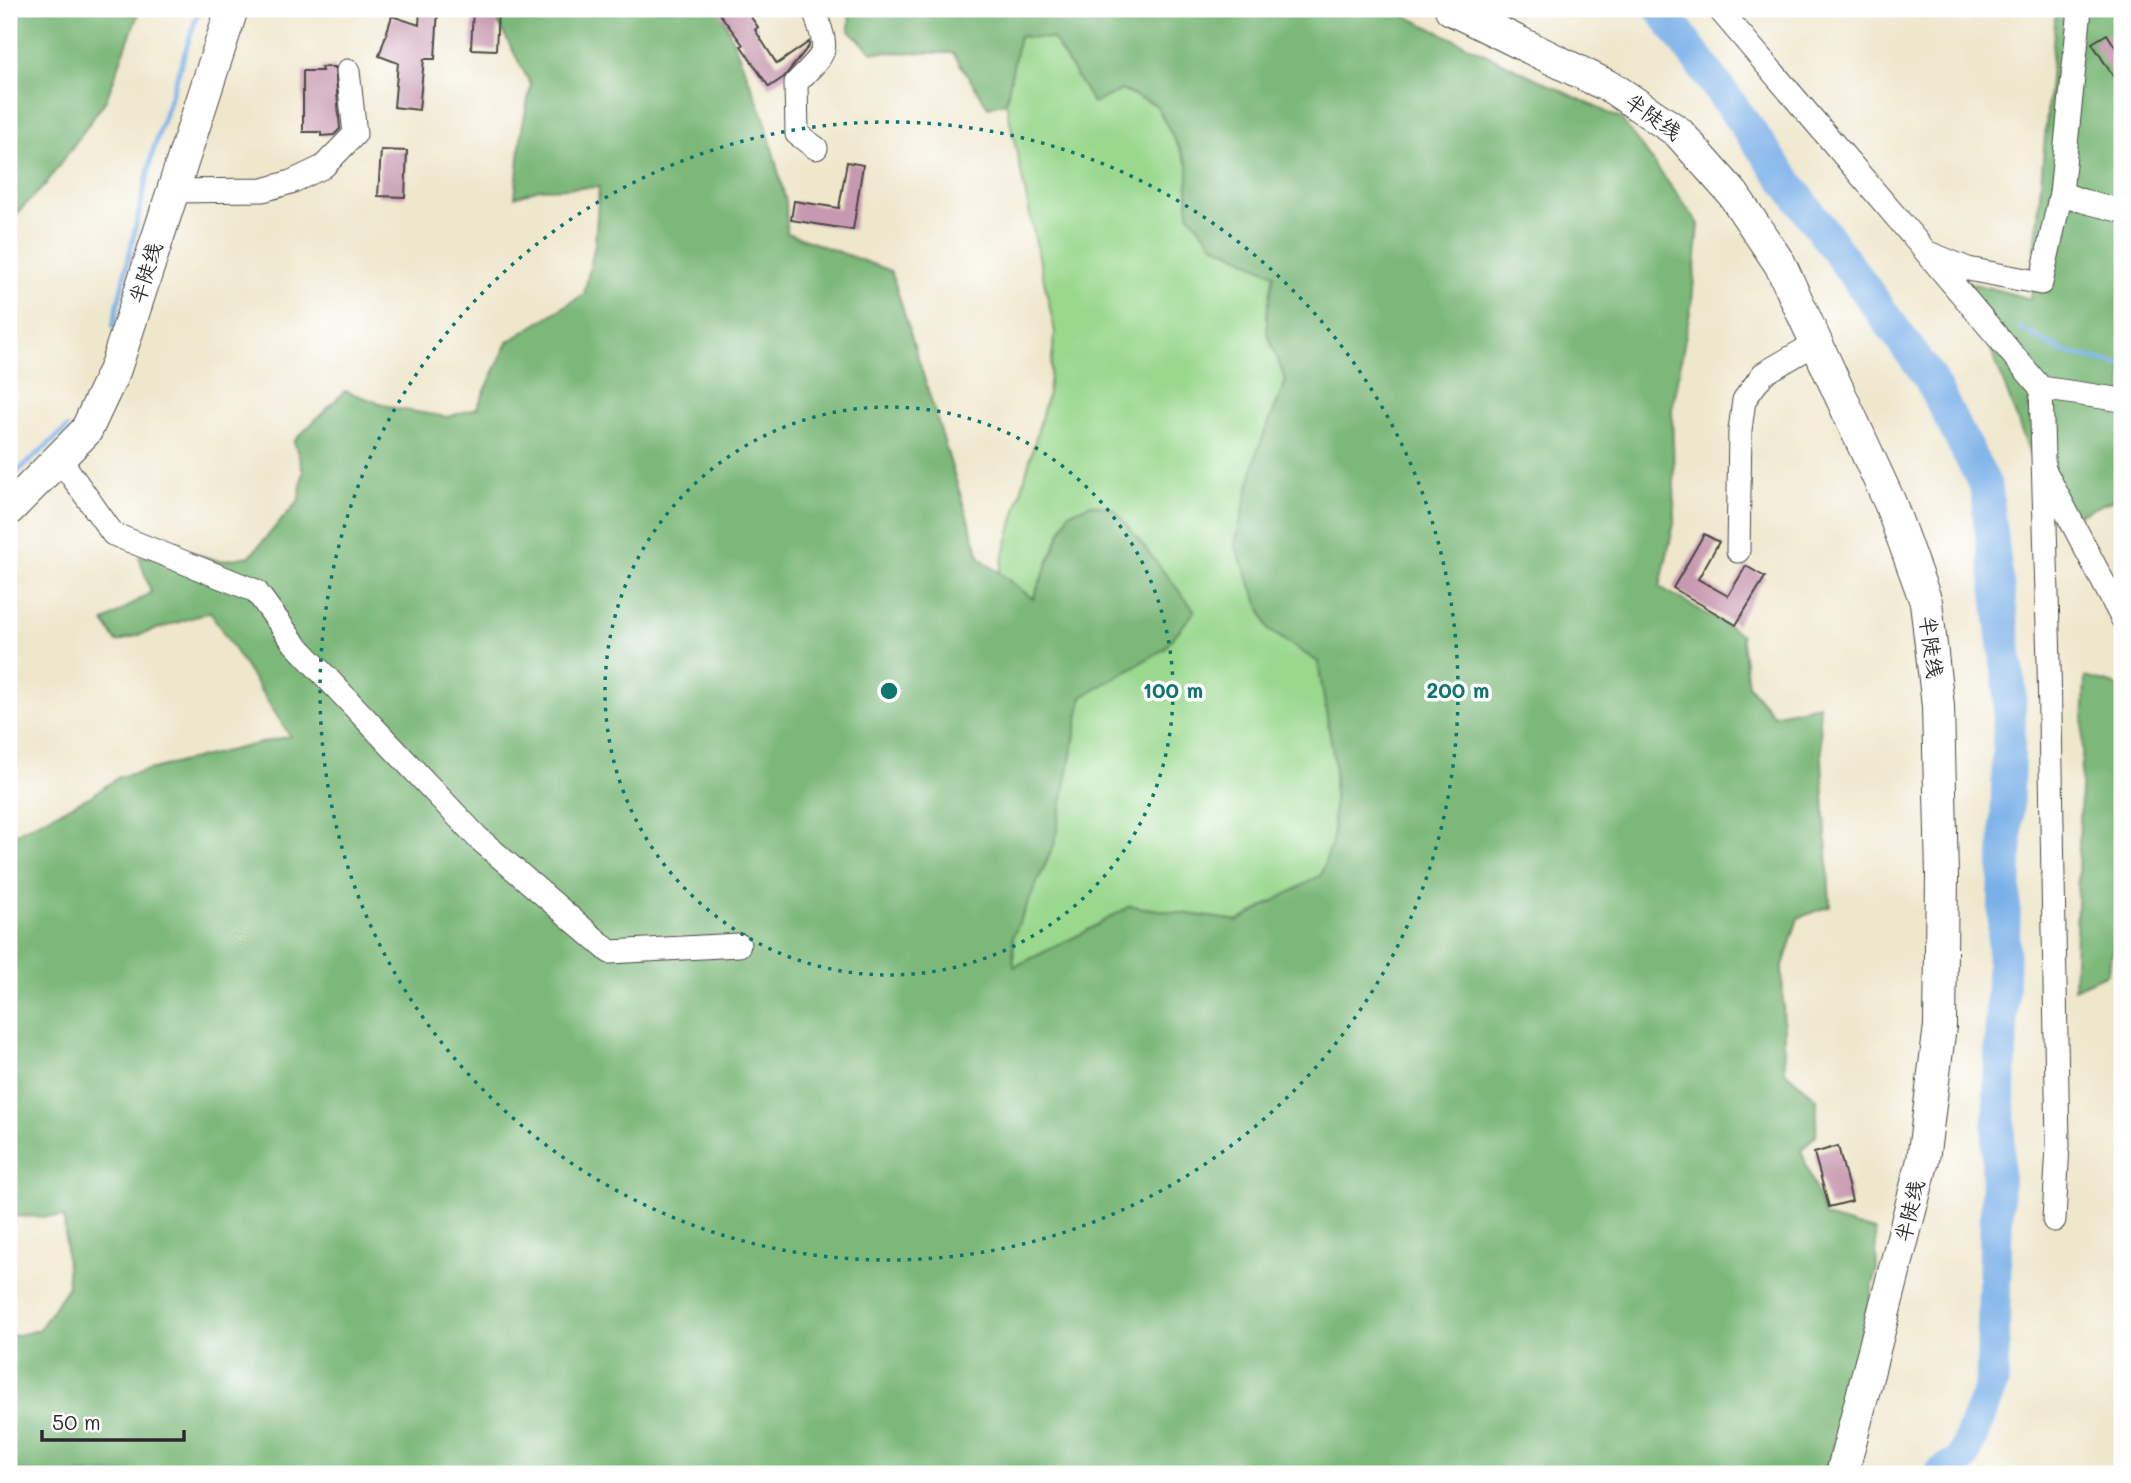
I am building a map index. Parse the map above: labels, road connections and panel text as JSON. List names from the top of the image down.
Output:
{
  "streets": {
    "street": ["半陡线"]
  },
  "scale_bar": "50 m",
  "rings": ["100 m", "200 m"]
}
